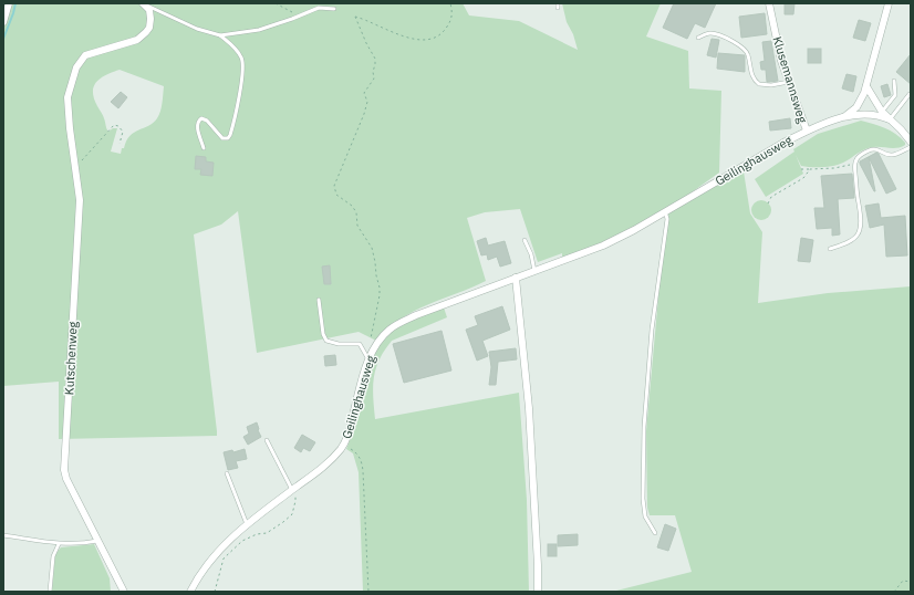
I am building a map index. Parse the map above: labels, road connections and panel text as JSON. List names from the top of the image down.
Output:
{
  "streets": {
    "street": ["Klusemannsweg", "Geilinghausweg", "Kutschenweg"]
  },
  "crossings": [
    ["Klusemannsweg", "Geilinghausweg"]
  ]
}
